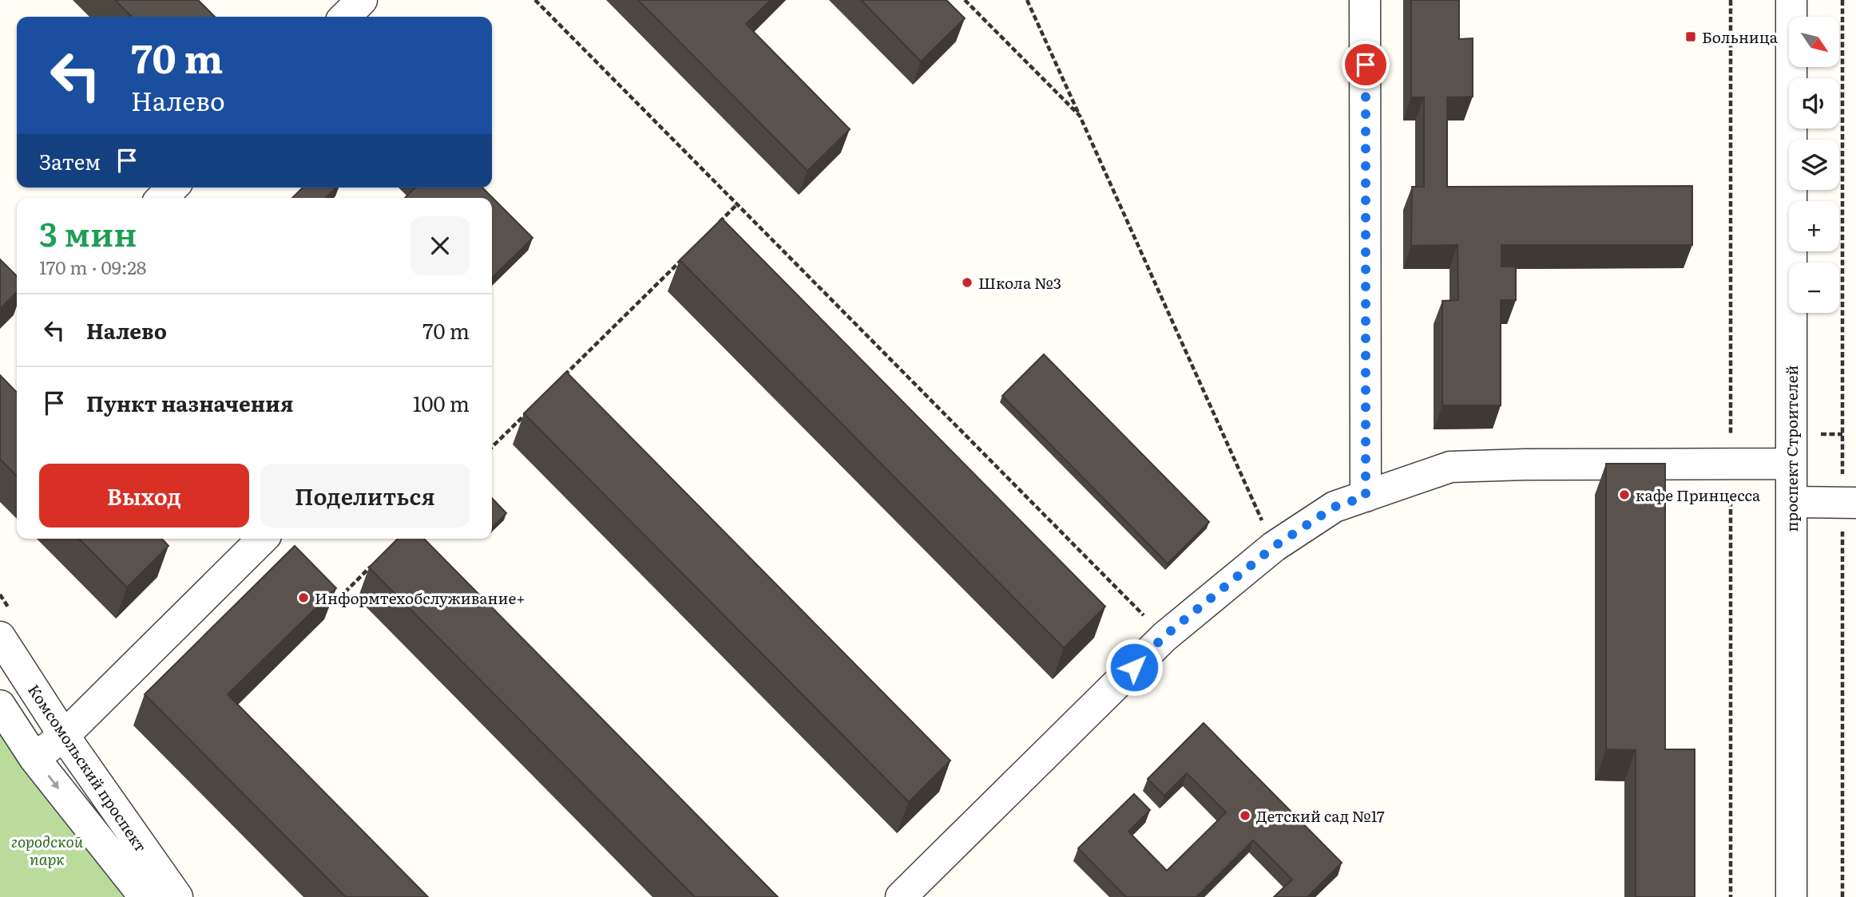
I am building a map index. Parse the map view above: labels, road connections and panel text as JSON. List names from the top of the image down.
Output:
{
  "streets": {
    "street": ["проспект Строителей", "Комсомольский проспект"]
  },
  "parks": ["городской парк"],
  "places": {
    "transit": ["Больница"],
    "other": [
      "Школа №3",
      "кафе Принцесса",
      "Информтехобслуживание+",
      "Детский сад №17"
    ]
  },
  "north": "bottom right",
  "page": {
    "map_buttons": ["+", "−"],
    "turn": ["70 m", "Налево"],
    "then": "Затем",
    "heading": ["3 мин", "170 m · 09:28"],
    "list": [
      {
        "name": "Налево",
        "value": "70 m"
      },
      {
        "name": "Пункт назначения",
        "value": "100 m"
      }
    ],
    "buttons": ["Выход", "Поделиться"]
  }
}
